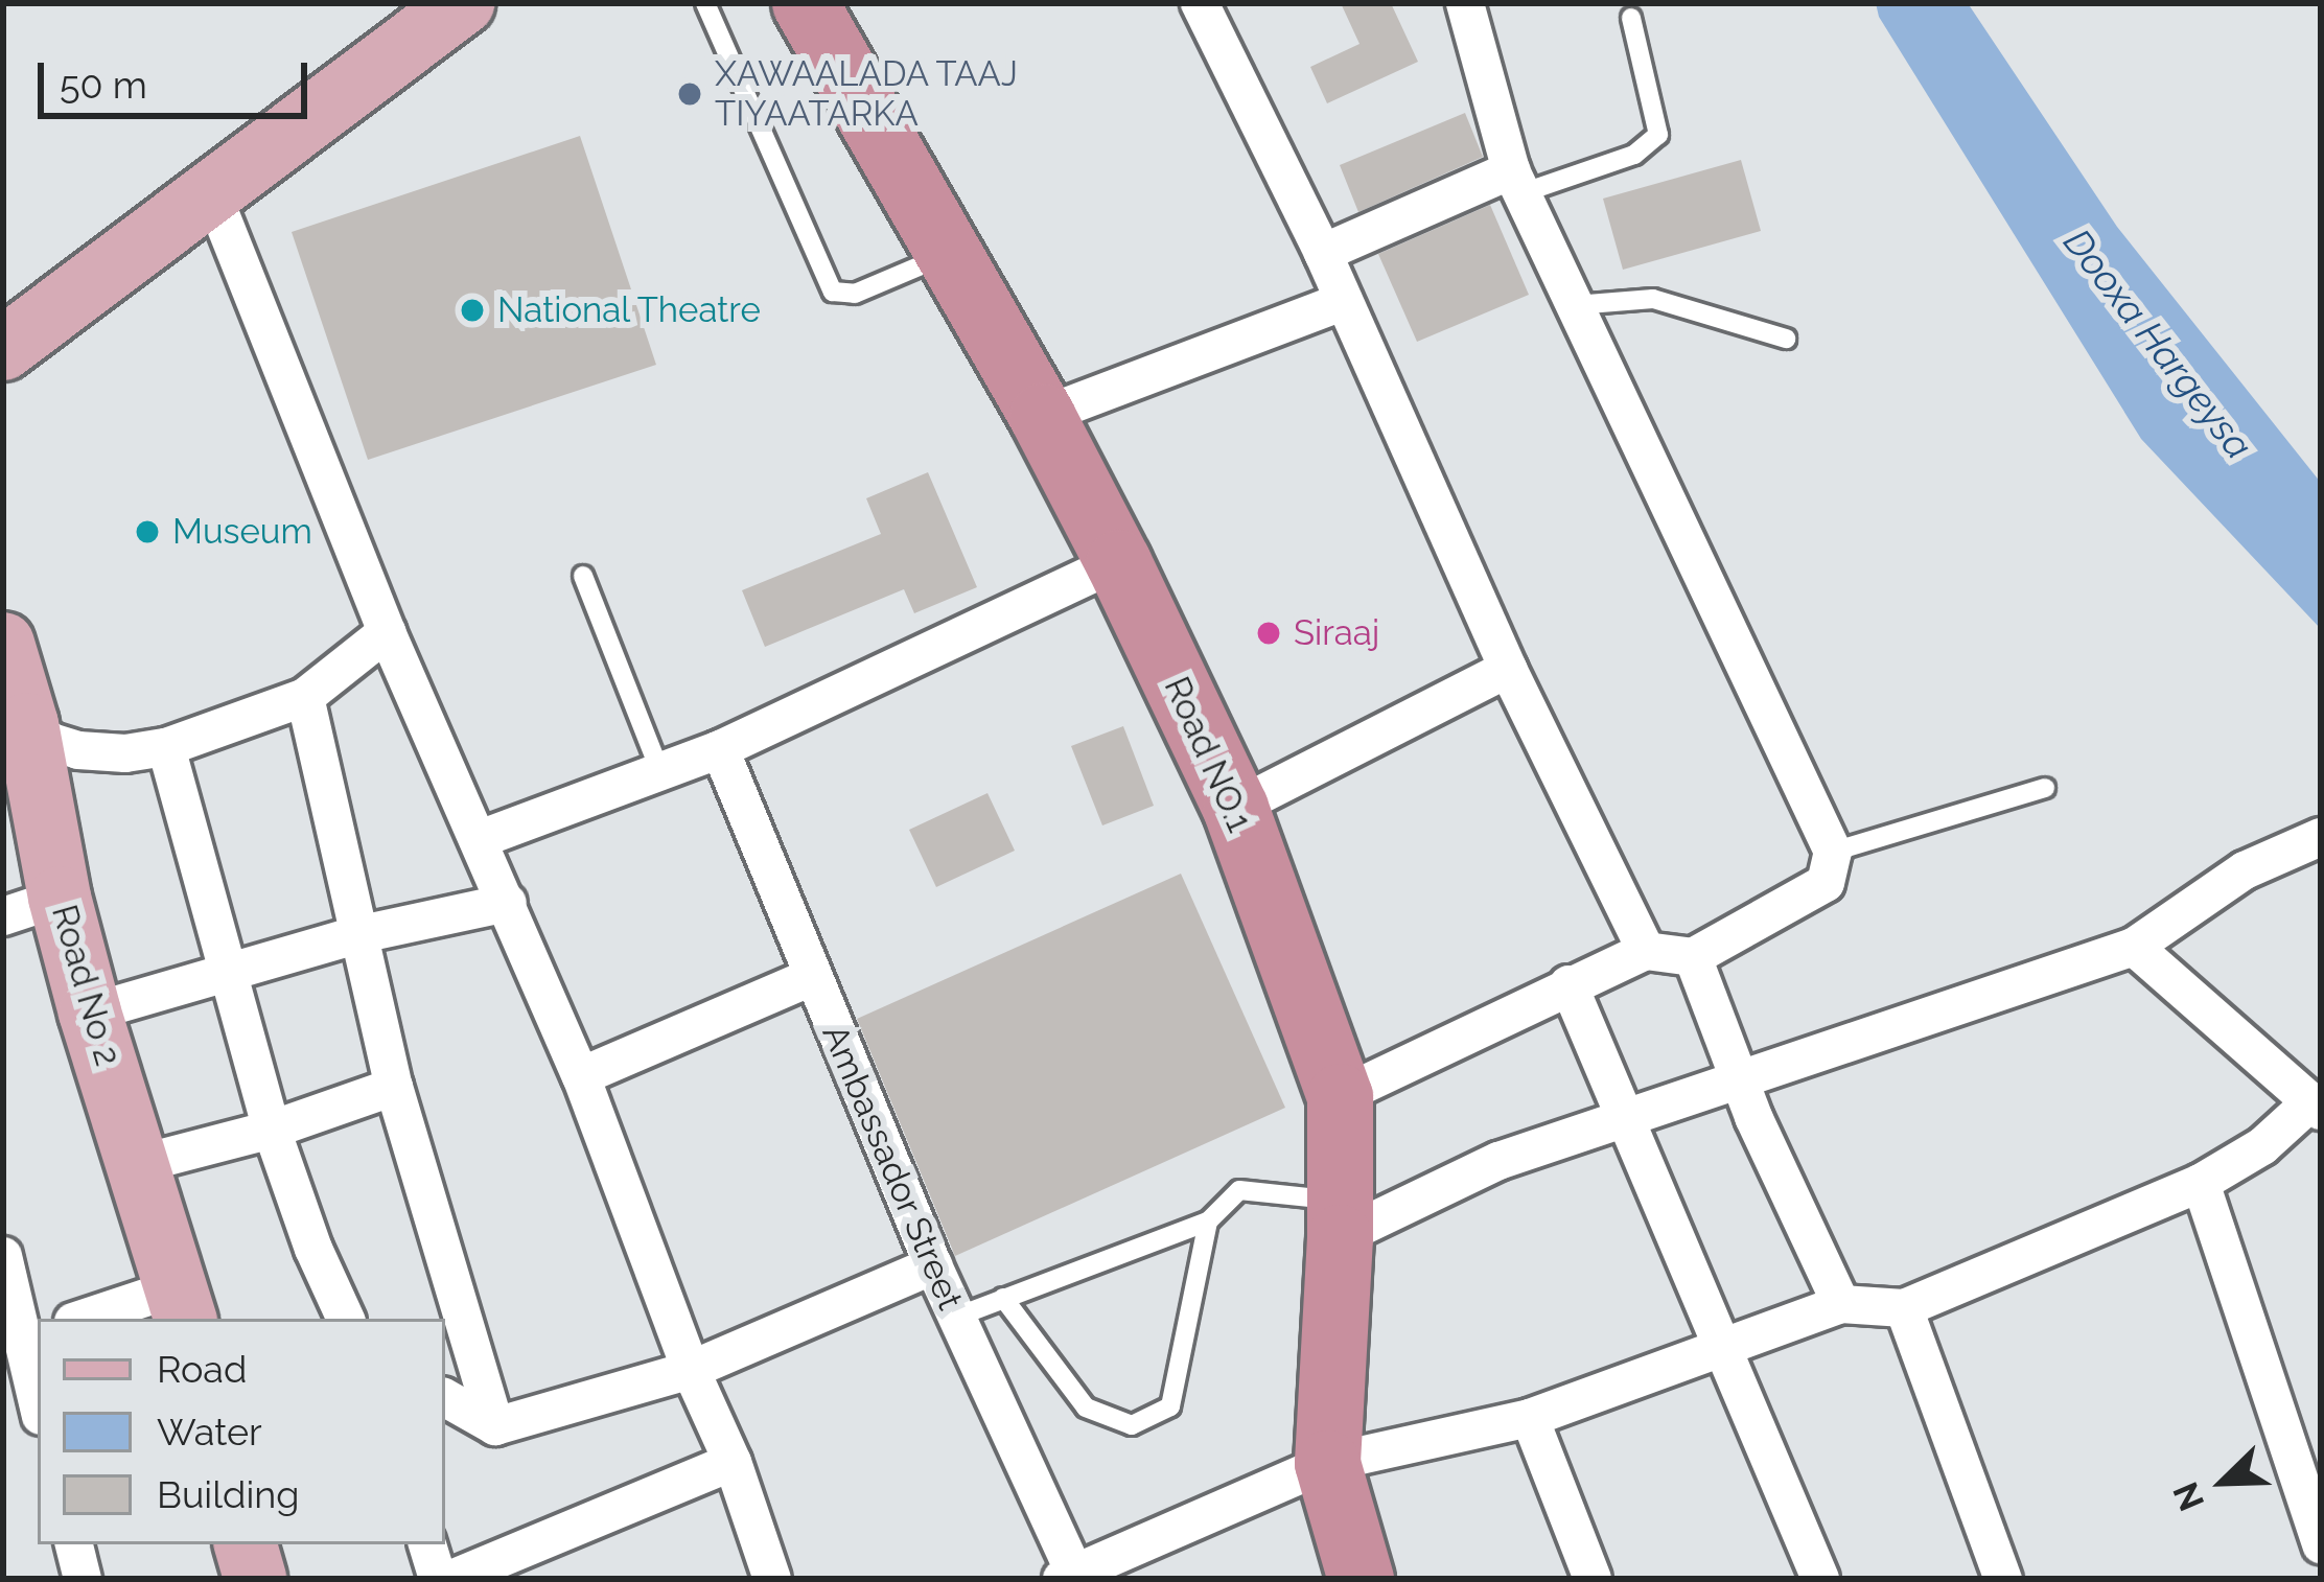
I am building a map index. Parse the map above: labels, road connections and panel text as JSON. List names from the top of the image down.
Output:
{
  "streets": {
    "highway": ["Road NO.1"],
    "main road": ["Road No 2"],
    "street": ["Ambassador Street"]
  },
  "water": ["Dooxa Hargeysa"],
  "places": [
    "XAWAALADA TAAJ TIYAATARKA",
    "National Theatre",
    "Museum",
    "Siraaj"
  ],
  "legend": ["Road", "Water", "Building"],
  "scale_bar": "50 m",
  "north": "bottom left"
}
